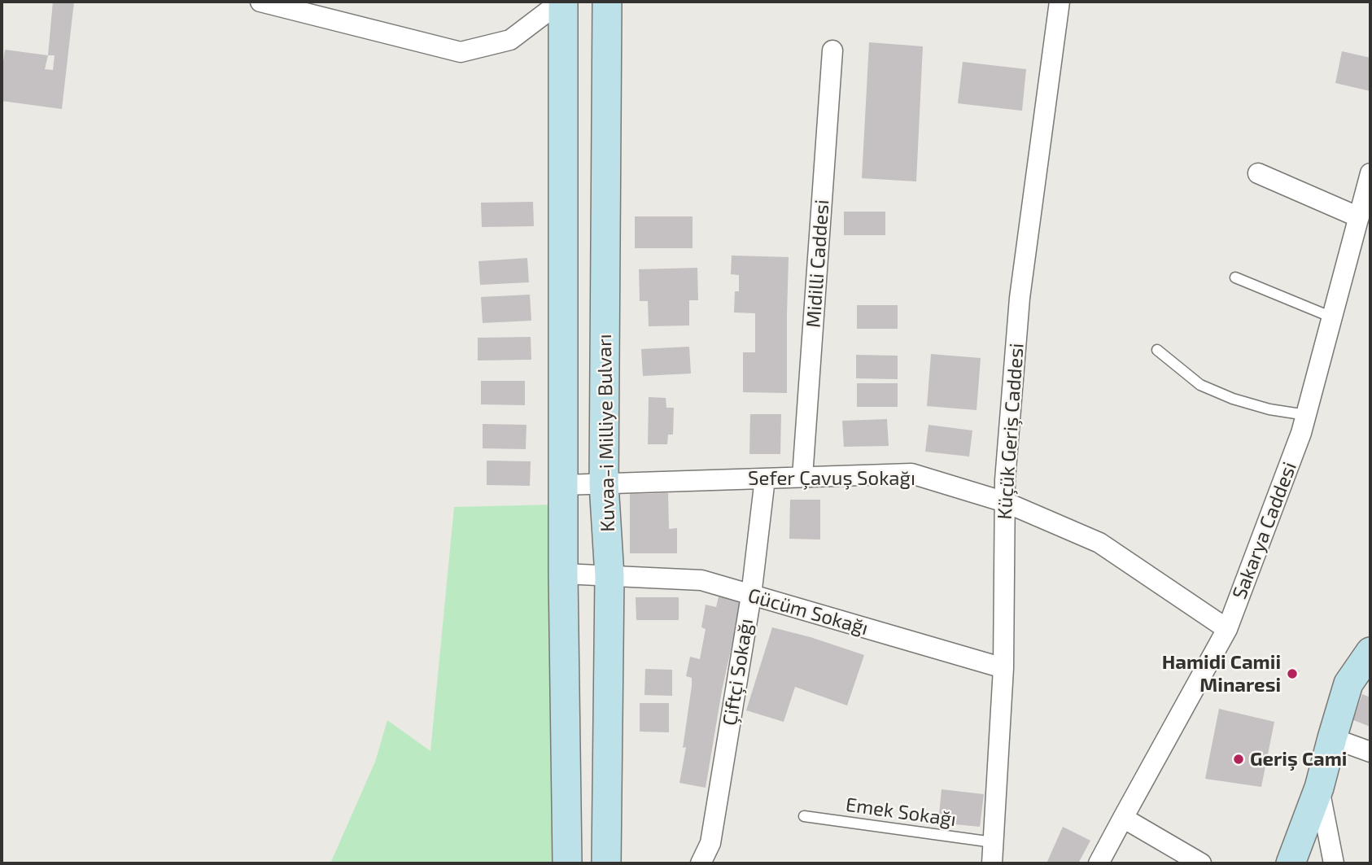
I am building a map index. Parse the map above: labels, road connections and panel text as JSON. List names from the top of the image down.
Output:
{
  "streets": {
    "main road": ["Kuvaa-i Milliye Bulvarı"],
    "street": [
      "Midilli Caddesi",
      "Küçük Geriş Caddesi",
      "Sefer Çavuş Sokağı",
      "Sakarya Caddesi",
      "Gücüm Sokağı",
      "Çiftçi Sokağı"
    ],
    "lane": ["Emek Sokağı"]
  },
  "crossings": [
    ["Midilli Caddesi", "Sefer Çavuş Sokağı"],
    ["Küçük Geriş Caddesi", "Sefer Çavuş Sokağı"],
    ["Küçük Geriş Caddesi", "Gücüm Sokağı"],
    ["Küçük Geriş Caddesi", "Emek Sokağı"],
    ["Kuvaa-i Milliye Bulvarı", "Sefer Çavuş Sokağı"],
    ["Kuvaa-i Milliye Bulvarı", "Gücüm Sokağı"],
    ["Sefer Çavuş Sokağı", "Sakarya Caddesi"],
    ["Sefer Çavuş Sokağı", "Çiftçi Sokağı"],
    ["Gücüm Sokağı", "Çiftçi Sokağı"]
  ],
  "places": ["Hamidi Camii Minaresi", "Geriş Cami"]
}
